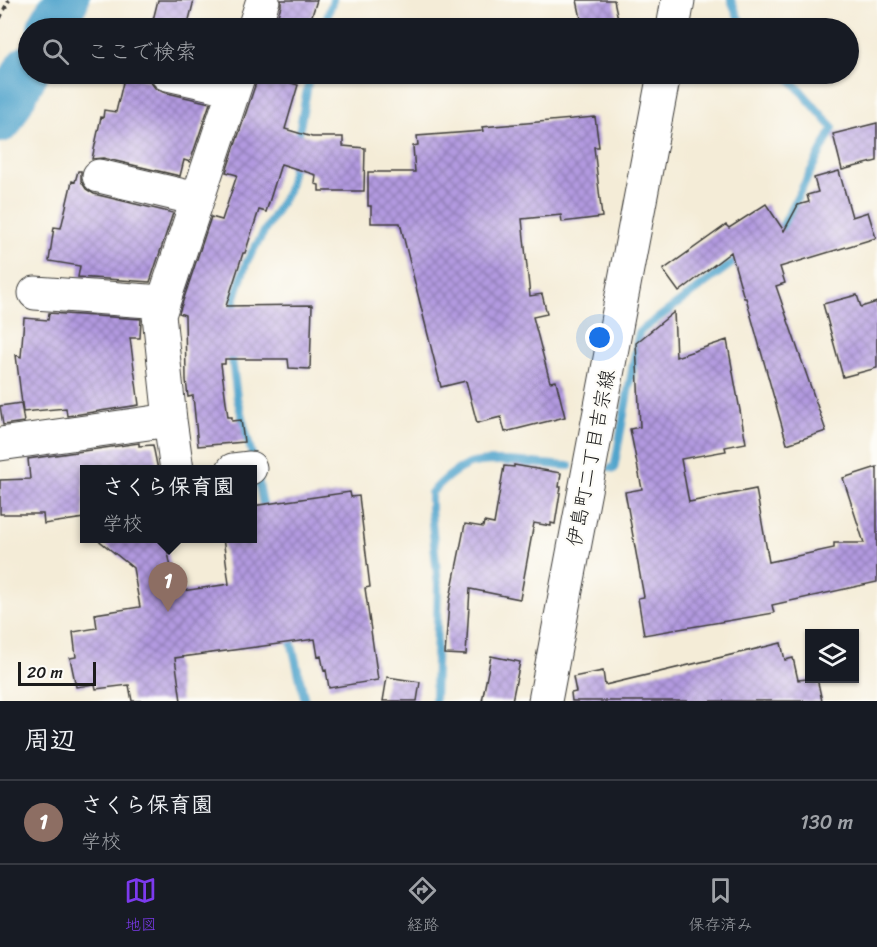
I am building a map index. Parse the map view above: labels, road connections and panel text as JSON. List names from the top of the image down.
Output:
{
  "streets": {
    "street": ["伊島町二丁目吉宗線"]
  },
  "scale_bar": "20 m",
  "page": {
    "search": "ここで検索",
    "popup": ["さくら保育園", "学校"],
    "pins": "1",
    "scale": "20 m",
    "heading": "周辺",
    "list": [
      {
        "mark": "1",
        "name": "さくら保育園",
        "note": "学校",
        "value": "130 m"
      }
    ],
    "nav": ["地図", "経路", "保存済み"]
  }
}
